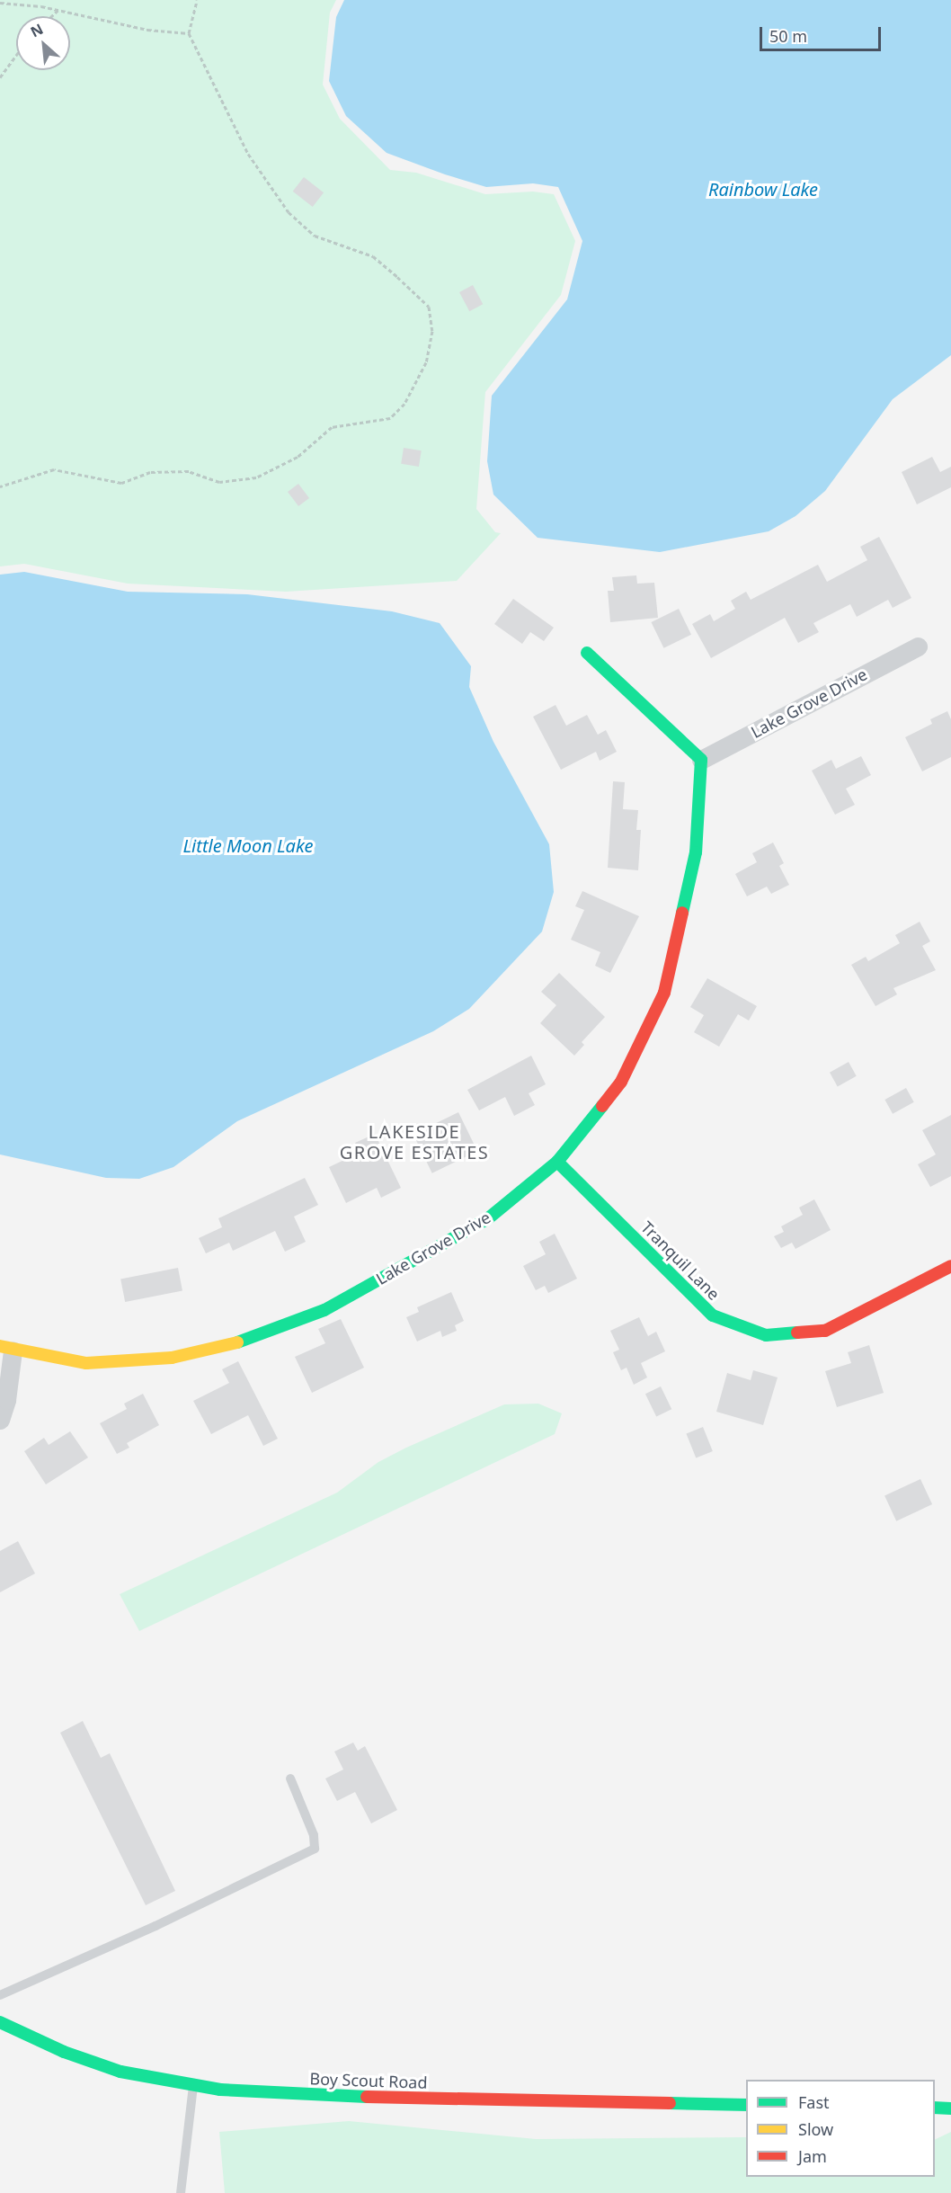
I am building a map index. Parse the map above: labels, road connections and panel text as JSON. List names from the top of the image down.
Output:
{
  "streets": {
    "street": ["Lake Grove Drive", "Tranquil Lane", "Boy Scout Road"]
  },
  "crossings": [
    ["Lake Grove Drive", "Tranquil Lane"]
  ],
  "districts": ["LAKESIDE GROVE ESTATES"],
  "water": ["Rainbow Lake", "Little Moon Lake"],
  "legend": ["Fast", "Slow", "Jam"],
  "scale_bar": "50 m",
  "north": "top left"
}
